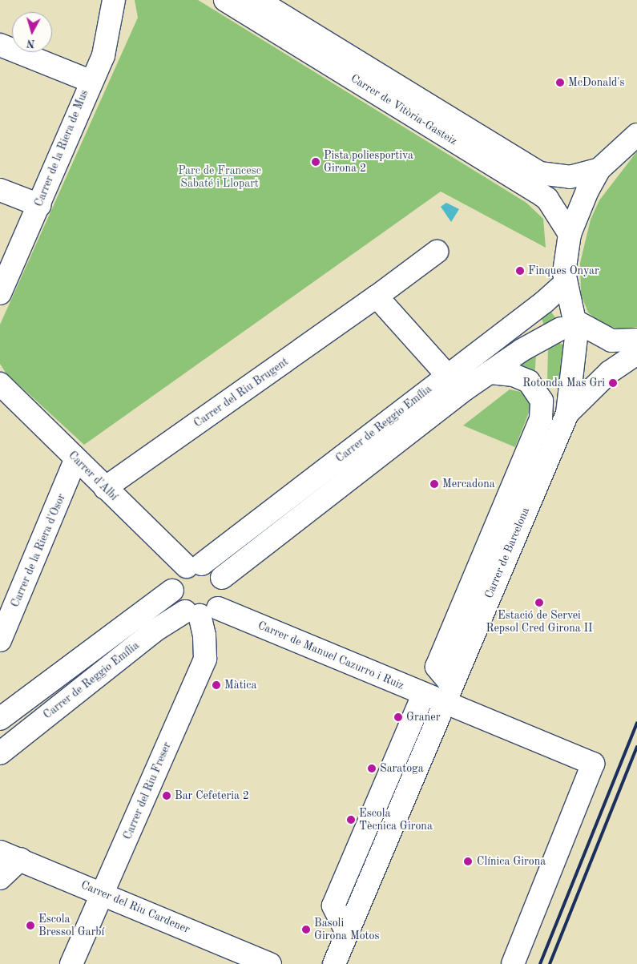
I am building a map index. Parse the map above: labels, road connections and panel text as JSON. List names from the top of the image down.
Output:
{
  "streets": {
    "street": [
      "Carrer de Vitòria-Gasteiz",
      "Carrer de la Riera de Mus",
      "Carrer del Riu Brugent",
      "Carrer de Reggio Emília",
      "Carrer d'Albí",
      "Carrer de la Riera d'Osor",
      "Carrer de Barcelona",
      "Carrer de Manuel Cazurro i Ruiz",
      "Carrer del Riu Freser",
      "Carrer del Riu Cardener"
    ]
  },
  "crossings": [
    ["Carrer del Riu Brugent", "Carrer d'Albí"],
    ["Carrer de Reggio Emília", "Carrer d'Albí"],
    ["Carrer de Reggio Emília", "Carrer de Barcelona"],
    ["Carrer de Reggio Emília", "Carrer de Manuel Cazurro i Ruiz"],
    ["Carrer de Reggio Emília", "Carrer del Riu Freser"],
    ["Carrer d'Albí", "Carrer de la Riera d'Osor"],
    ["Carrer d'Albí", "Carrer de Manuel Cazurro i Ruiz"],
    ["Carrer d'Albí", "Carrer del Riu Freser"],
    ["Carrer de Barcelona", "Carrer de Manuel Cazurro i Ruiz"],
    ["Carrer de Manuel Cazurro i Ruiz", "Carrer del Riu Freser"],
    ["Carrer del Riu Freser", "Carrer del Riu Cardener"]
  ],
  "parks": ["Parc de Francesc Sabaté i Llopart"],
  "places": [
    "McDonald's",
    "Pista poliesportiva Girona 2",
    "Finques Onyar",
    "Rotonda Mas Gri",
    "Mercadona",
    "Estació de Servei Repsol Cred Girona II",
    "Màtica",
    "Graner",
    "Saratoga",
    "Bar Cefeteria 2",
    "Escola Tècnica Girona",
    "Clínica Girona",
    "Escola Bressol Garbí",
    "Basoli Girona Motos"
  ],
  "north": "bottom"
}
